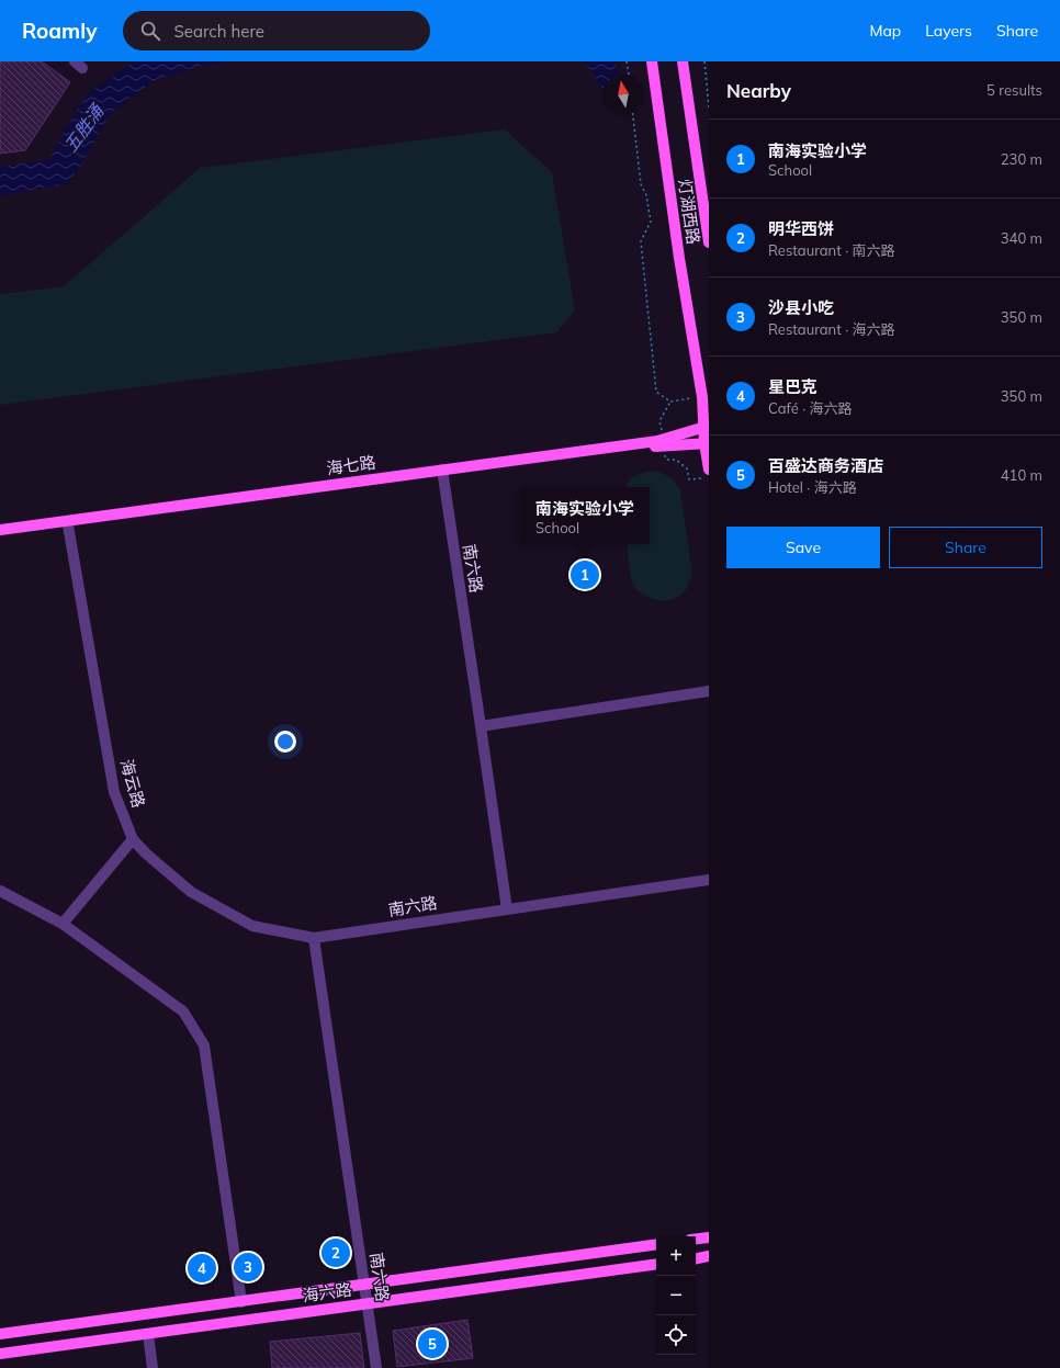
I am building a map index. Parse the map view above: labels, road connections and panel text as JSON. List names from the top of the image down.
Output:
{
  "streets": {
    "main road": ["灯湖西路", "海七路", "海六路"],
    "street": ["南六路", "海云路"]
  },
  "crossings": [
    ["灯湖西路", "海七路"],
    ["海七路", "南六路"],
    ["海七路", "海云路"],
    ["南六路", "海云路"],
    ["南六路", "海六路"]
  ],
  "water": ["五胜涌"],
  "north": "top",
  "page": {
    "header": "Roamly",
    "search": "Search here",
    "nav": ["Map", "Layers", "Share"],
    "heading": ["Nearby", "5 results"],
    "list": [
      {
        "mark": "1",
        "name": "南海实验小学",
        "note": "School",
        "value": "230 m"
      },
      {
        "mark": "2",
        "name": "明华西饼",
        "note": "Restaurant · 南六路",
        "value": "340 m"
      },
      {
        "mark": "3",
        "name": "沙县小吃",
        "note": "Restaurant · 海六路",
        "value": "350 m"
      },
      {
        "mark": "4",
        "name": "星巴克",
        "note": "Café · 海六路",
        "value": "350 m"
      },
      {
        "mark": "5",
        "name": "百盛达商务酒店",
        "note": "Hotel · 海六路",
        "value": "410 m"
      }
    ],
    "popup": ["南海实验小学", "School"],
    "buttons": ["Save", "Share"],
    "pins": [
      "1",
      "2",
      "3",
      "4",
      "5"
    ],
    "map_buttons": ["+", "−"]
  }
}
